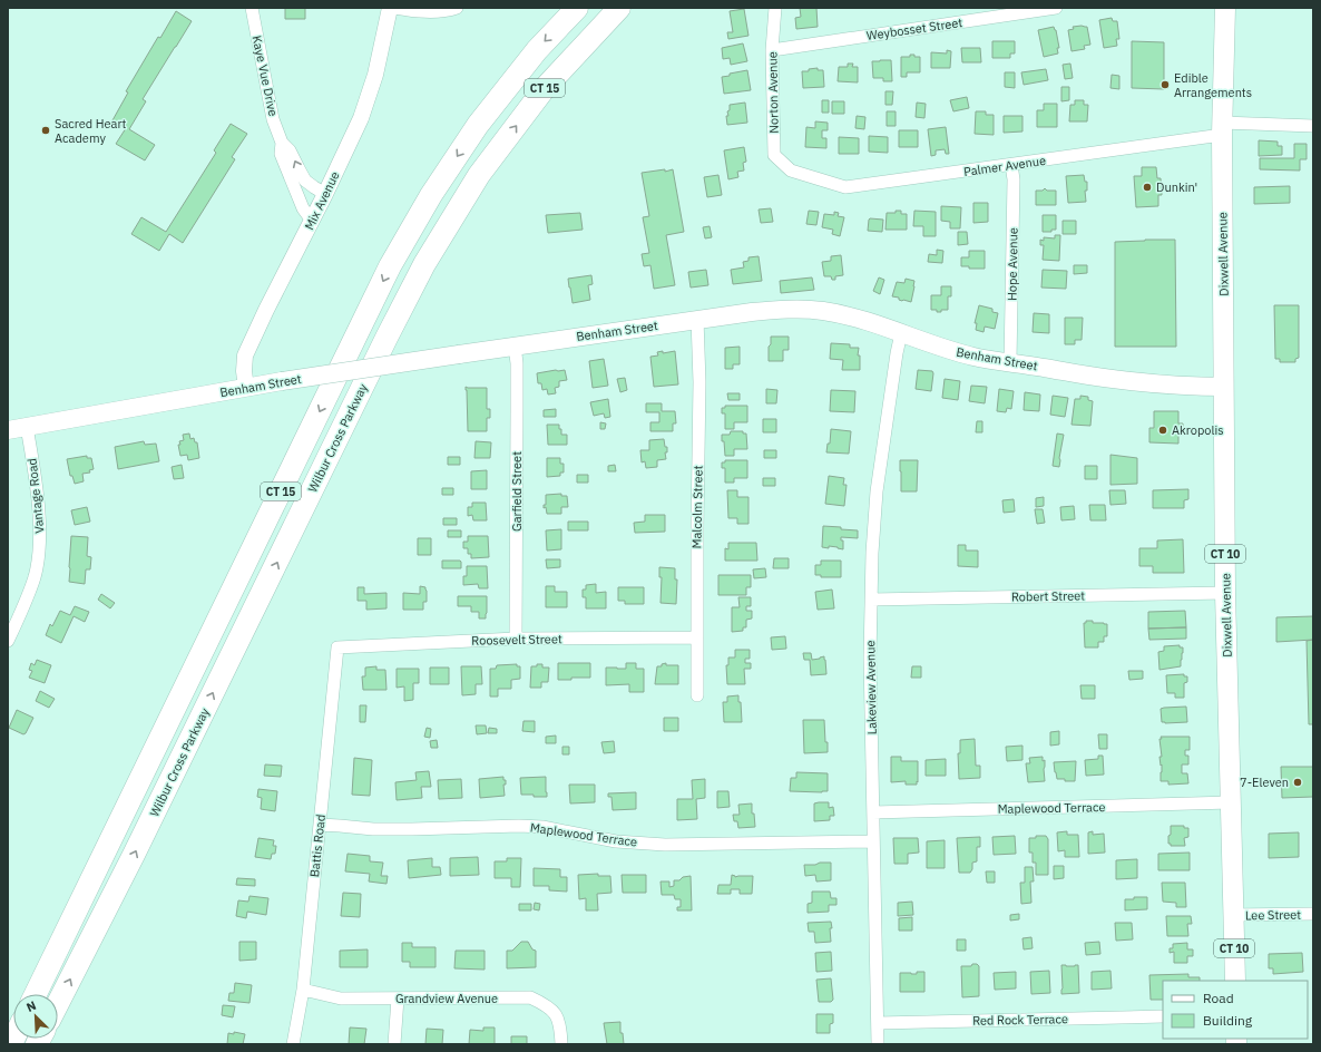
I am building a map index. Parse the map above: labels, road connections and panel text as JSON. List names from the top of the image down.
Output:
{
  "streets": {
    "highway": ["CT 15", "Wilbur Cross Parkway"],
    "main road": ["Dixwell Avenue", "Benham Street", "CT 10"],
    "street": [
      "Weybosset Street",
      "Kaye Vue Drive",
      "Norton Avenue",
      "Palmer Avenue",
      "Mix Avenue",
      "Hope Avenue",
      "Garfield Street",
      "Vantage Road",
      "Malcolm Street",
      "Robert Street",
      "Roosevelt Street",
      "Lakeview Avenue",
      "Maplewood Terrace",
      "Battis Road",
      "Lee Street",
      "Grandview Avenue",
      "Red Rock Terrace"
    ]
  },
  "crossings": [
    ["Weybosset Street", "Norton Avenue"],
    ["Kaye Vue Drive", "Mix Avenue"],
    ["Norton Avenue", "Palmer Avenue"],
    ["Palmer Avenue", "Dixwell Avenue"],
    ["Palmer Avenue", "Hope Avenue"],
    ["Mix Avenue", "Benham Street"],
    ["Dixwell Avenue", "Benham Street"],
    ["Dixwell Avenue", "Robert Street"],
    ["Dixwell Avenue", "Maplewood Terrace"],
    ["Dixwell Avenue", "Lee Street"],
    ["Hope Avenue", "Benham Street"],
    ["Benham Street", "Garfield Street"],
    ["Benham Street", "Vantage Road"],
    ["Benham Street", "Malcolm Street"],
    ["Benham Street", "Lakeview Avenue"],
    ["Garfield Street", "Roosevelt Street"],
    ["Malcolm Street", "Roosevelt Street"],
    ["Robert Street", "Lakeview Avenue"],
    ["Roosevelt Street", "Battis Road"],
    ["Lakeview Avenue", "Maplewood Terrace"],
    ["Lakeview Avenue", "Red Rock Terrace"],
    ["Maplewood Terrace", "Battis Road"],
    ["Battis Road", "Grandview Avenue"]
  ],
  "places": [
    "Edible Arrangements",
    "Sacred Heart Academy",
    "Dunkin'",
    "Akropolis",
    "7-Eleven"
  ],
  "legend": ["Road", "Building"],
  "north": "top left"
}
